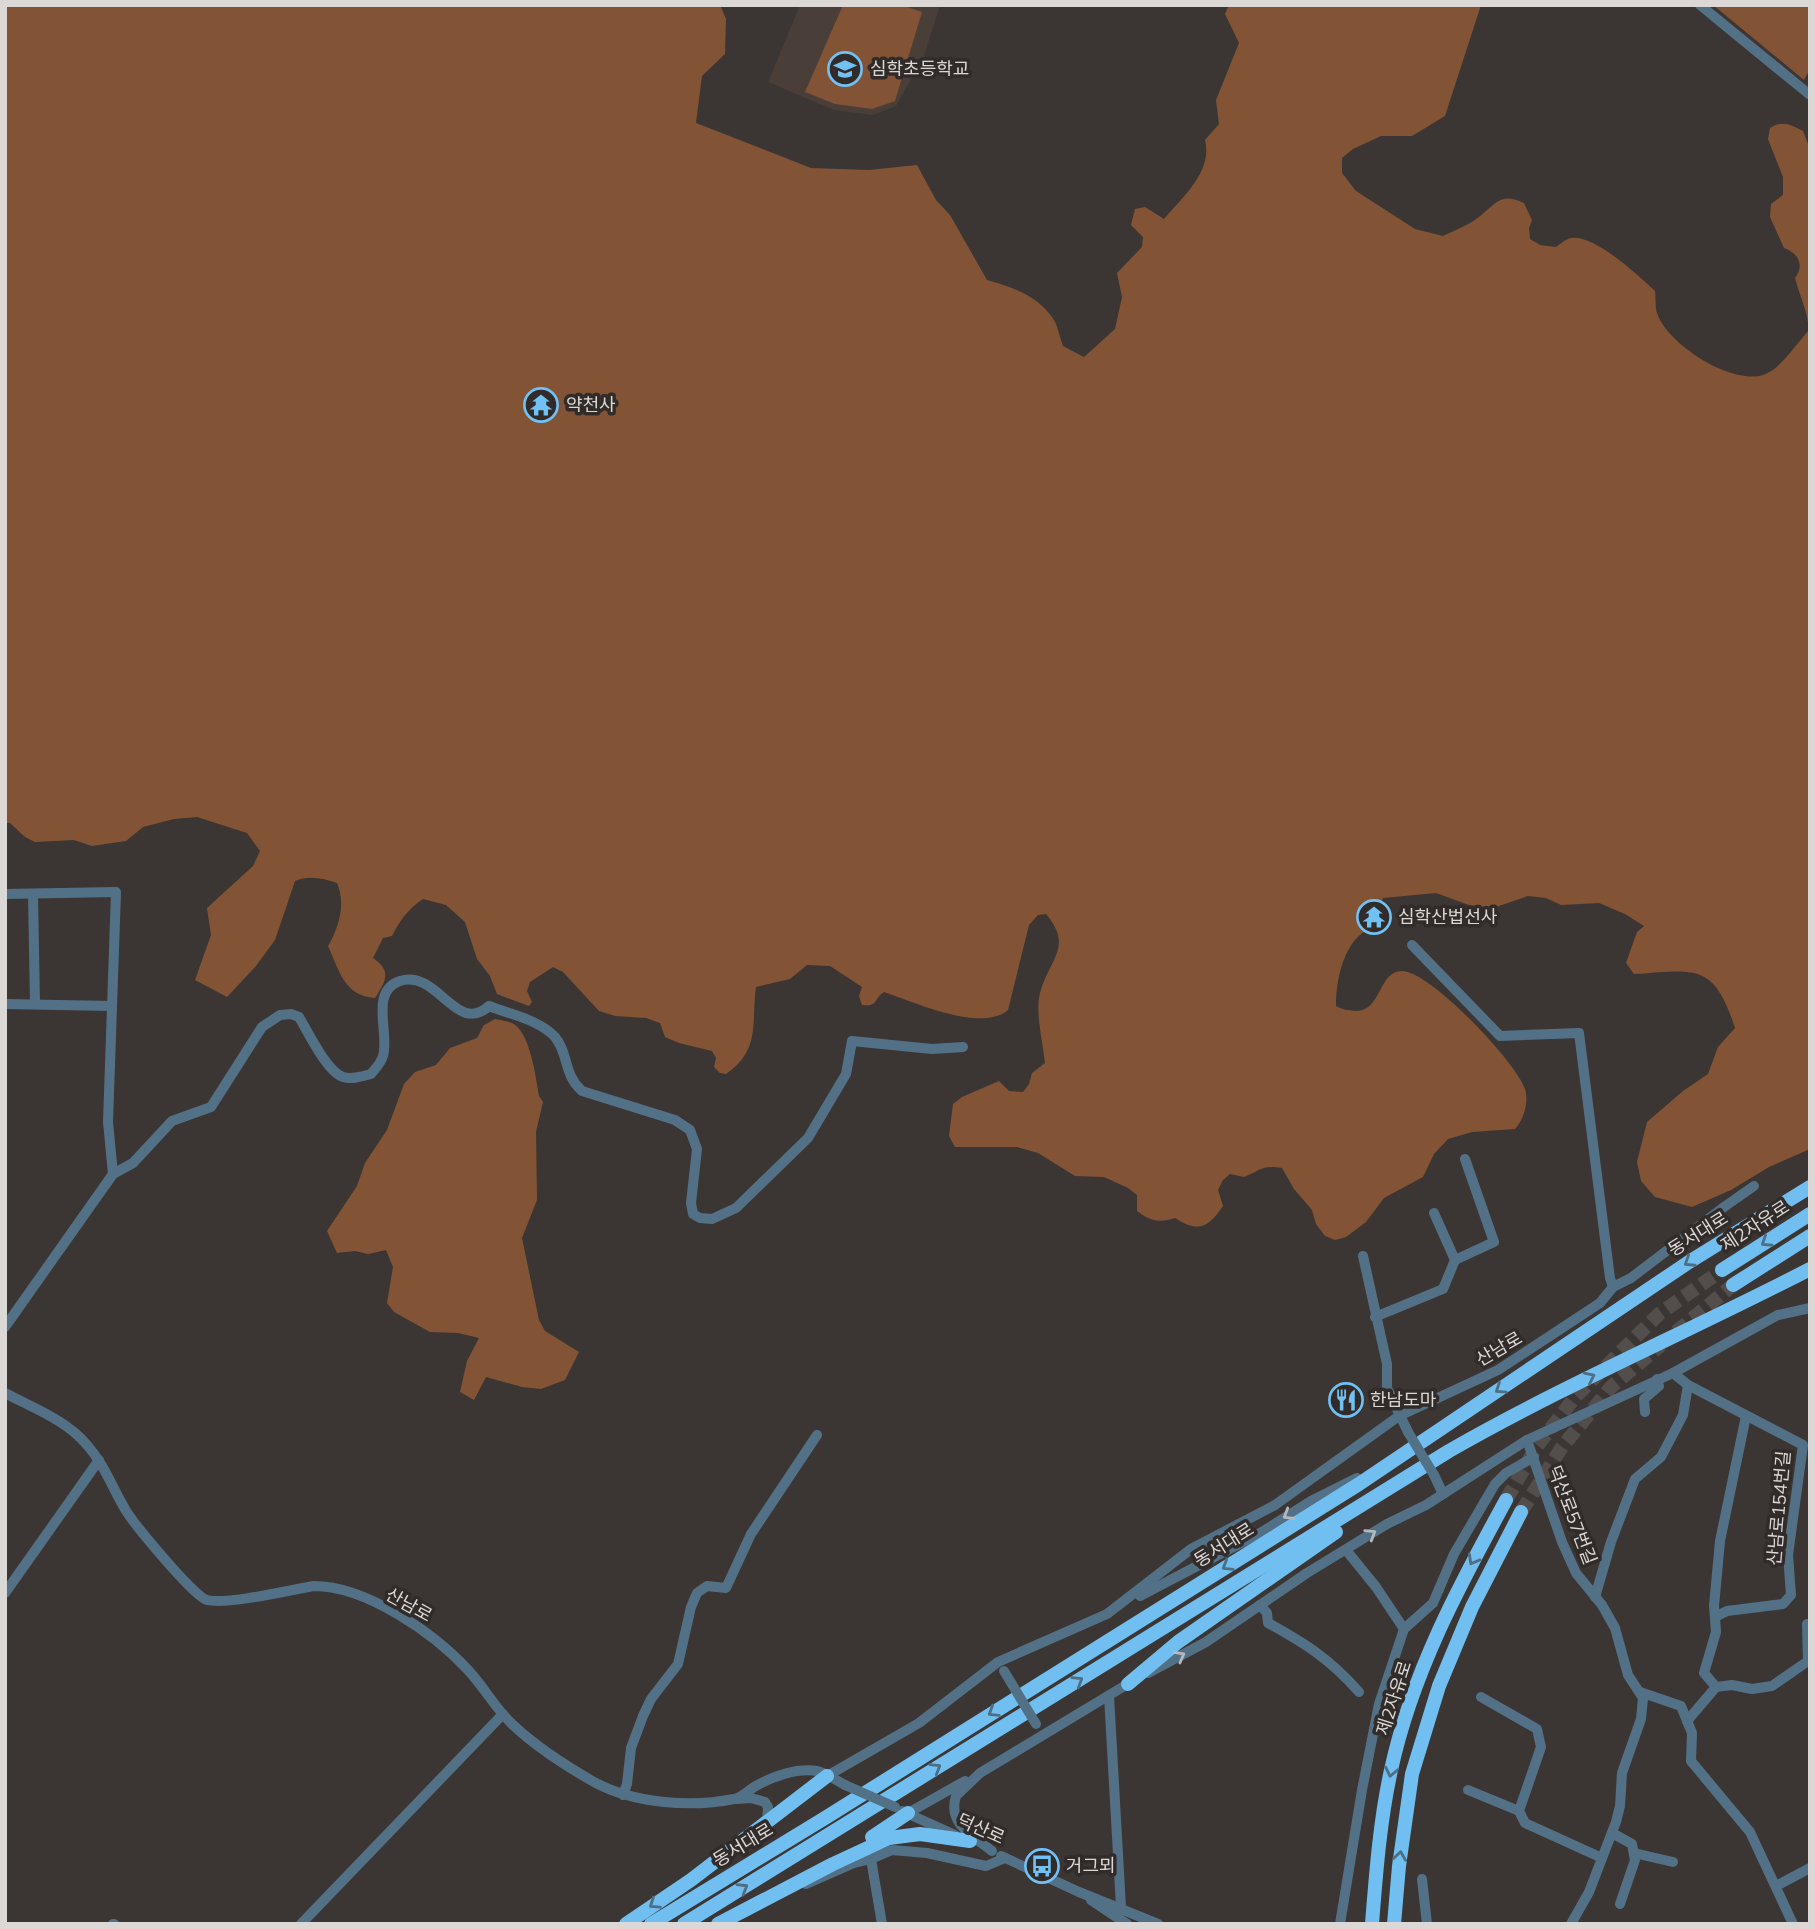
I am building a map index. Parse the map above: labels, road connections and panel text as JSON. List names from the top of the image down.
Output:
{
  "streets": {
    "highway": ["제2자유로", "동서대로"],
    "street": [
      "산남로",
      "산남로154번길",
      "덕산로57번길",
      "덕산로"
    ]
  },
  "crossings": [
    ["산남로", "덕산로"],
    ["산남로154번길", "덕산로57번길"]
  ],
  "places": {
    "school or university": ["심학초등학교"],
    "temple": ["약천사", "심학산법선사"],
    "restaurant": ["한남도마"],
    "bus stop": ["거그뫼"]
  }
}
